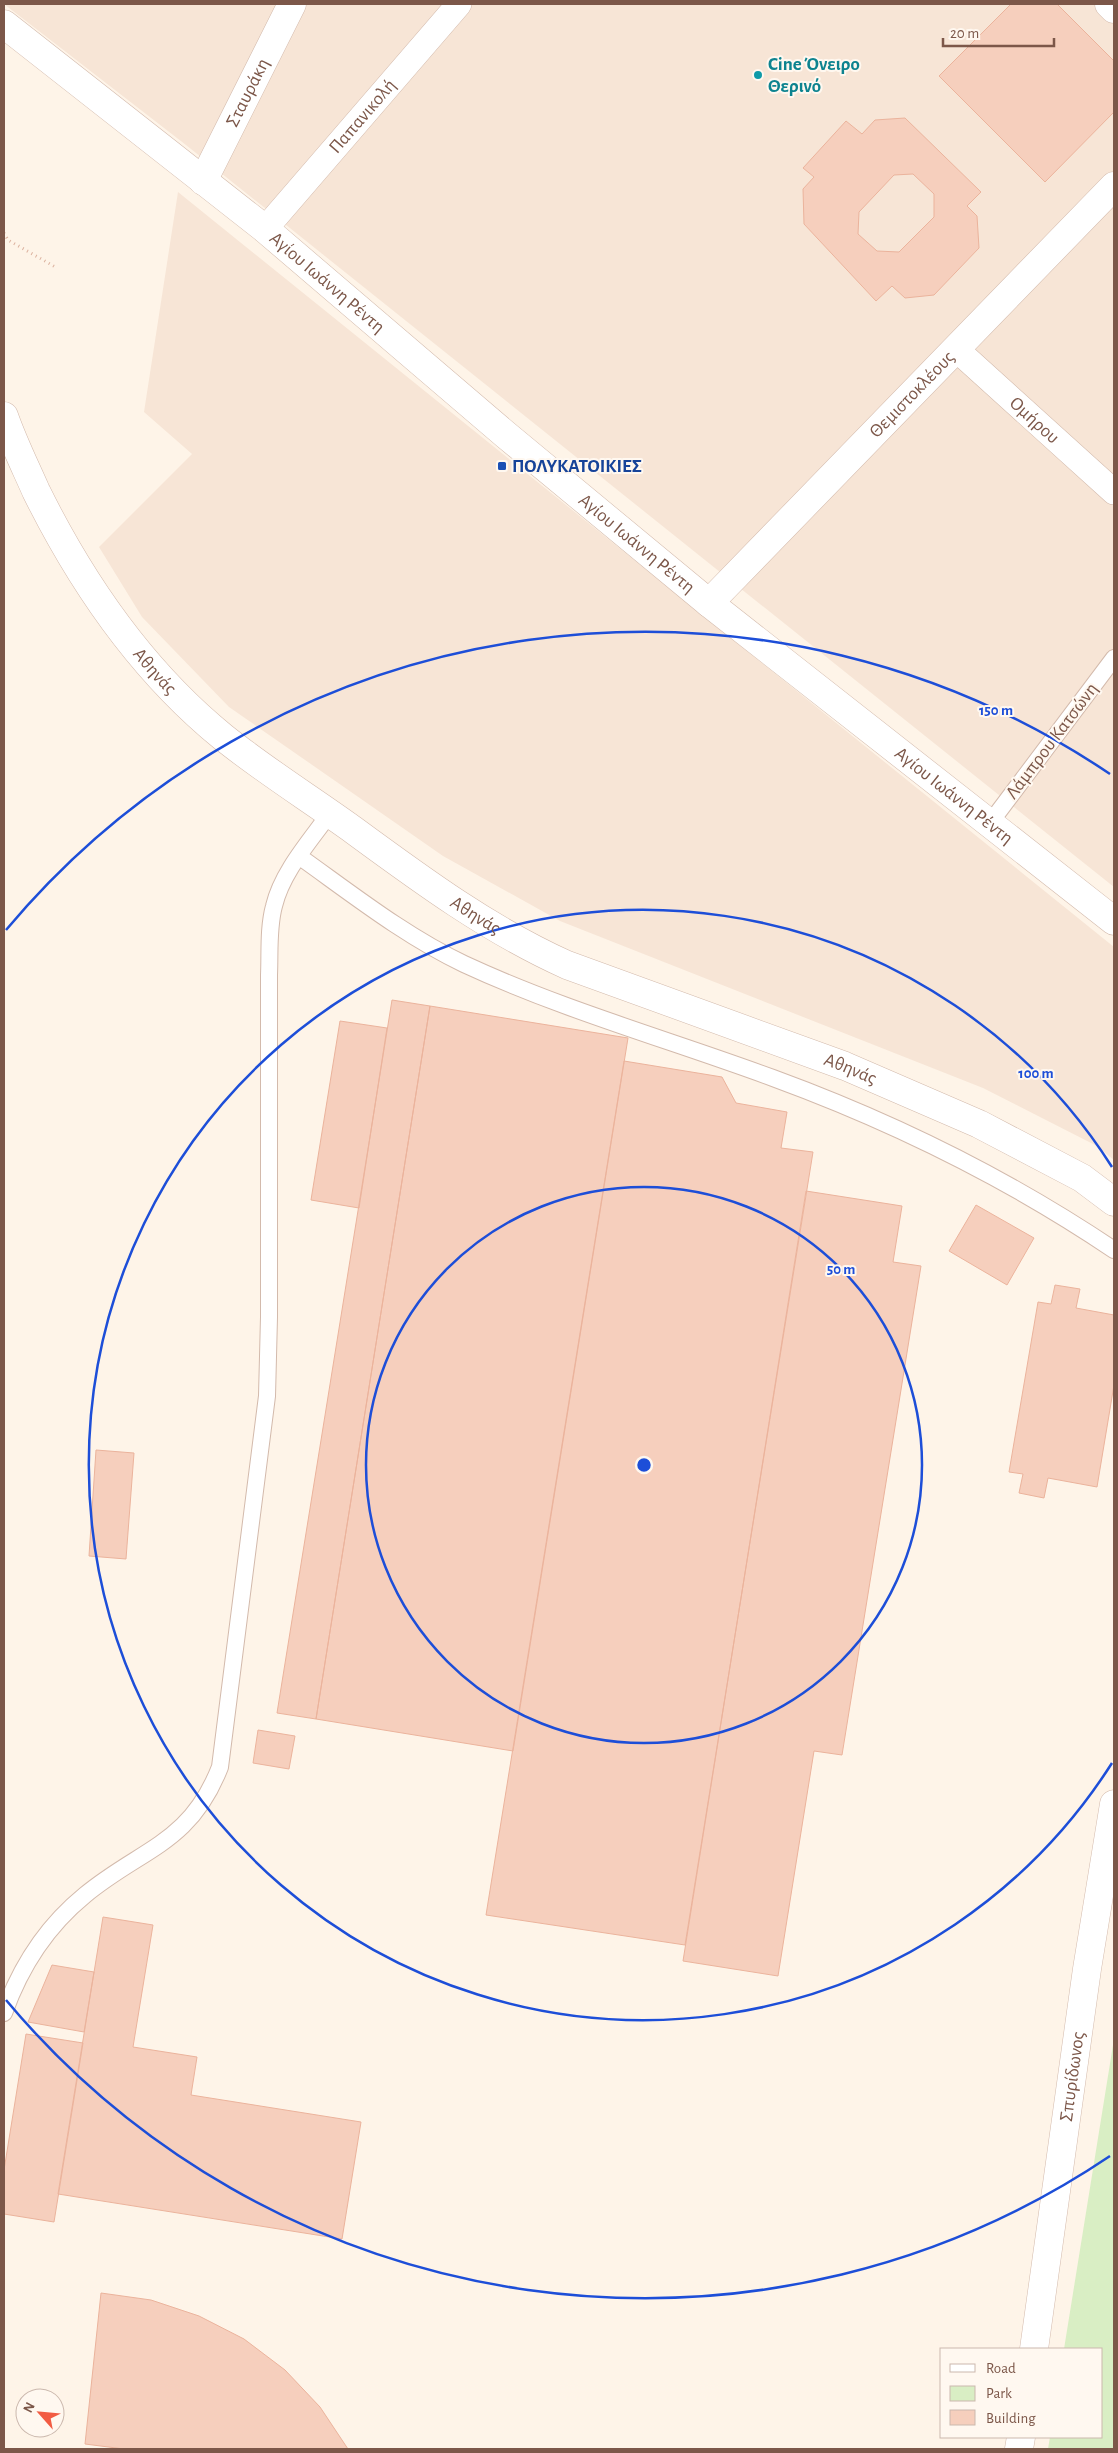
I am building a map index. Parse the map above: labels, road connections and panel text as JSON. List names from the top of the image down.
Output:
{
  "streets": {
    "street": [
      "Σταυράκη",
      "Παπανικολή",
      "Αγίου Ιωάννη Ρέντη",
      "Θεμιστοκλέους",
      "Ομήρου",
      "Αθηνάς",
      "Σπυρίδωνος"
    ],
    "lane": ["Λάμπρου Κατσώνη"]
  },
  "crossings": [
    ["Σταυράκη", "Αγίου Ιωάννη Ρέντη"],
    ["Παπανικολή", "Αγίου Ιωάννη Ρέντη"],
    ["Αγίου Ιωάννη Ρέντη", "Θεμιστοκλέους"],
    ["Αγίου Ιωάννη Ρέντη", "Λάμπρου Κατσώνη"],
    ["Θεμιστοκλέους", "Ομήρου"]
  ],
  "places": {
    "other": ["Cine Όνειρο Θερινό"],
    "transit": ["ΠΟΛΥΚΑΤΟΙΚΙΕΣ"]
  },
  "legend": ["Road", "Park", "Building"],
  "scale_bar": "20 m",
  "north": "top left",
  "rings": ["150 m", "100 m", "50 m"]
}
